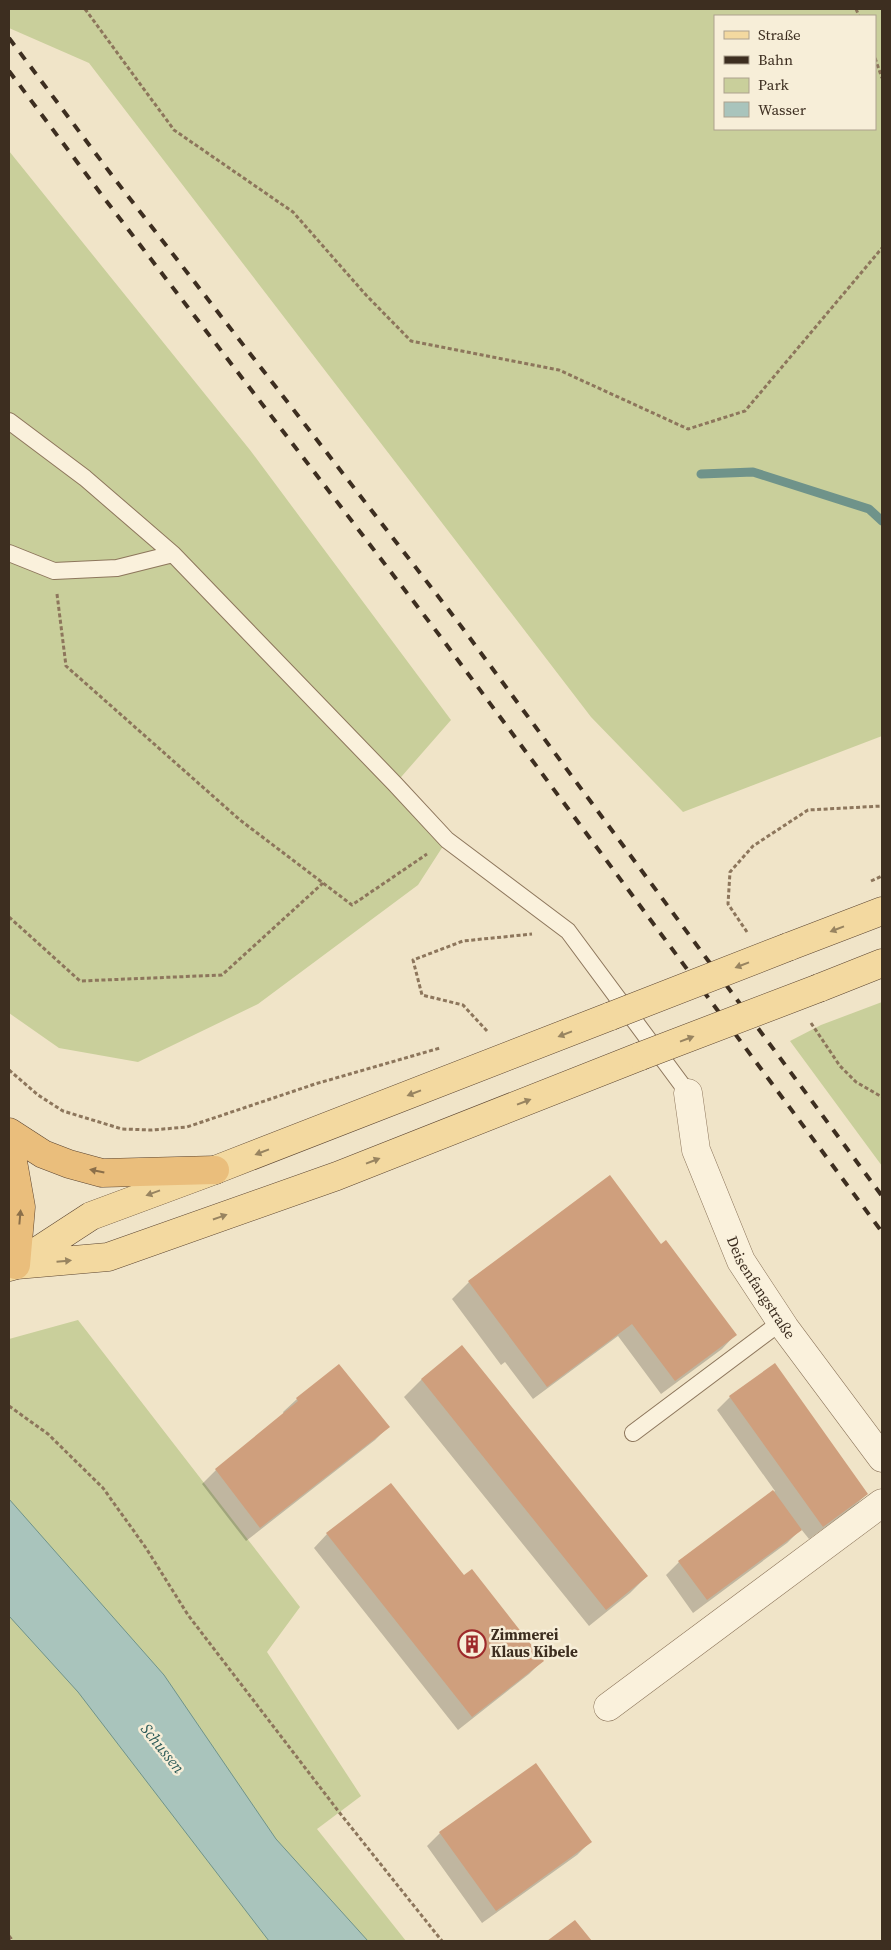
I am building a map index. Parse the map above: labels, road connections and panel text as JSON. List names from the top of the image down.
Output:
{
  "streets": {
    "street": ["Deisenfangstraße"]
  },
  "water": ["Schussen"],
  "places": {
    "building": ["Zimmerei Klaus Kibele"]
  },
  "legend": [
    "Straße",
    "Bahn",
    "Park",
    "Wasser"
  ]
}
